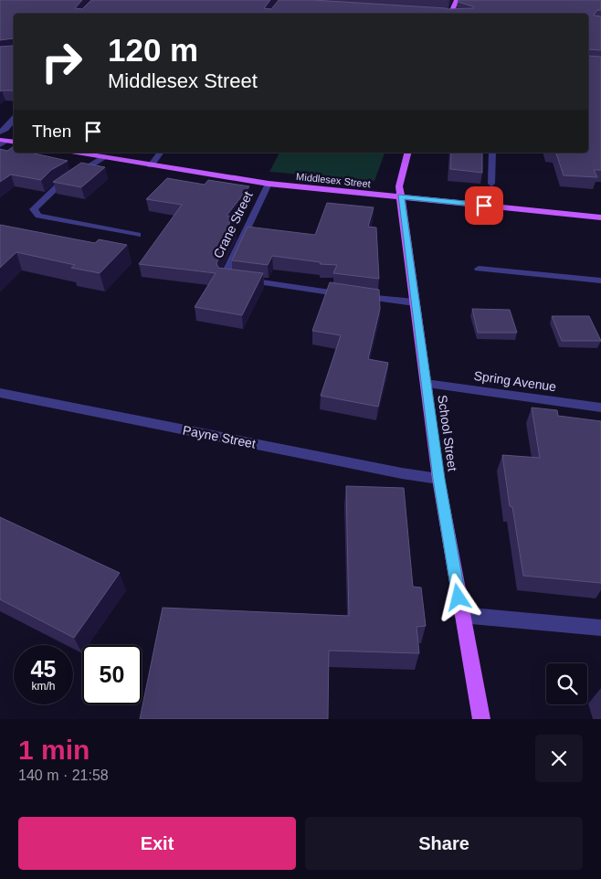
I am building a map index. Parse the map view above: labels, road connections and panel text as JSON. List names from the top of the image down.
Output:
{
  "streets": {
    "main road": ["Middlesex Street", "School Street"],
    "street": ["Crane Street", "Spring Avenue", "Payne Street"]
  },
  "crossings": [
    ["Middlesex Street", "Crane Street"],
    ["Middlesex Street", "School Street"],
    ["Crane Street", "School Street"],
    ["Spring Avenue", "School Street"],
    ["School Street", "Payne Street"]
  ],
  "page": {
    "turn": ["120 m", "Middlesex Street"],
    "then": "Then",
    "speed": "45 km/h",
    "limit": "50",
    "heading": ["1 min", "140 m · 21:58"],
    "buttons": ["Exit", "Share"]
  }
}
